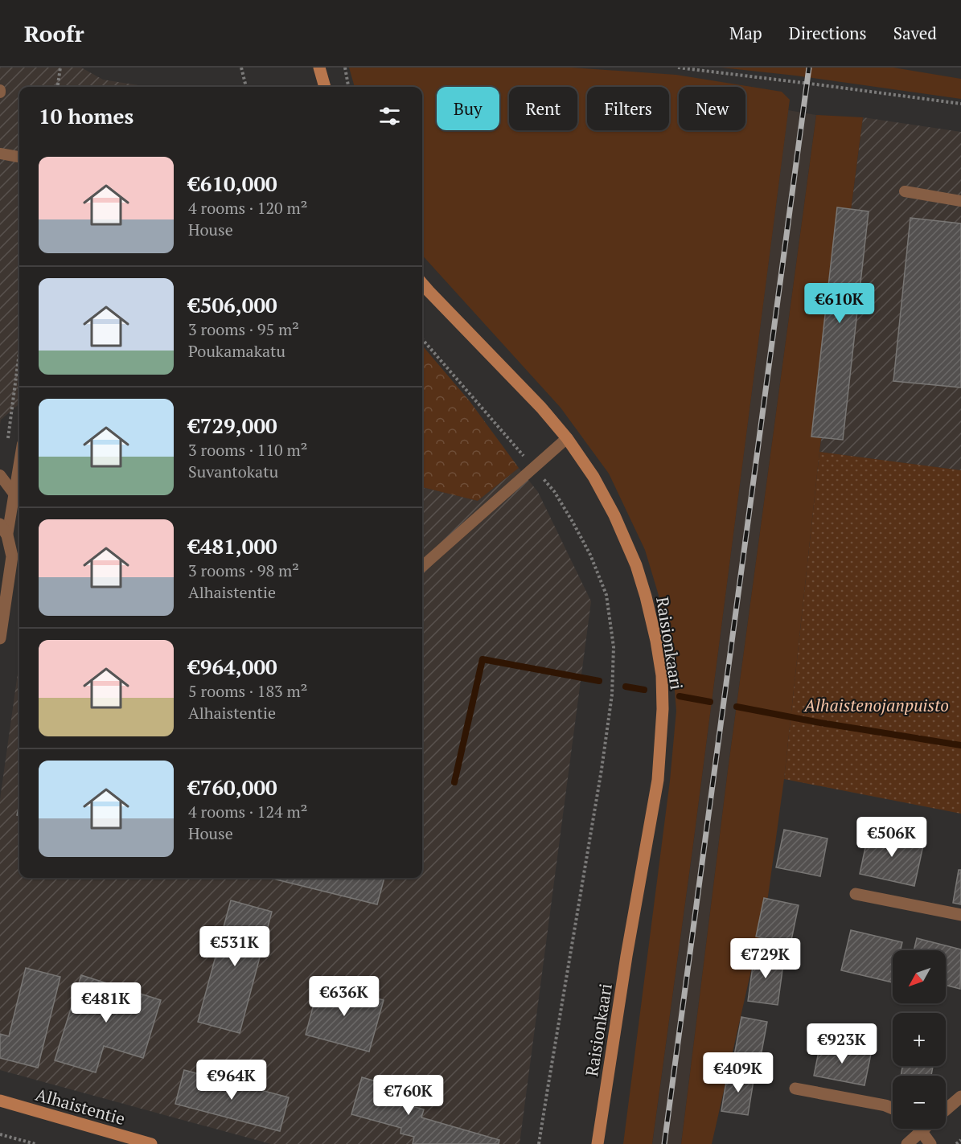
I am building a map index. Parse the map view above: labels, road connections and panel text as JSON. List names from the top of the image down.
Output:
{
  "streets": {
    "main road": ["Raisionkaari", "Alhaistentie"]
  },
  "parks": ["Alhaistenojanpuisto"],
  "north": "bottom left",
  "page": {
    "header": "Roofr",
    "nav": ["Map", "Directions", "Saved"],
    "chip": [
      "Buy",
      "Rent",
      "Filters",
      "New"
    ],
    "heading": "10 homes",
    "list": [
      {
        "name": "€610,000",
        "note": "4 rooms · 120 m² · House"
      },
      {
        "name": "€506,000",
        "note": "3 rooms · 95 m² · Poukamakatu"
      },
      {
        "name": "€729,000",
        "note": "3 rooms · 110 m² · Suvantokatu"
      },
      {
        "name": "€481,000",
        "note": "3 rooms · 98 m² · Alhaistentie"
      },
      {
        "name": "€964,000",
        "note": "5 rooms · 183 m² · Alhaistentie"
      },
      {
        "name": "€760,000",
        "note": "4 rooms · 124 m² · House"
      }
    ],
    "price": [
      "€610K",
      "€506K",
      "€531K",
      "€729K",
      "€636K",
      "€481K",
      "€923K",
      "€409K",
      "€964K",
      "€760K"
    ],
    "map_buttons": ["+", "−"]
  }
}
